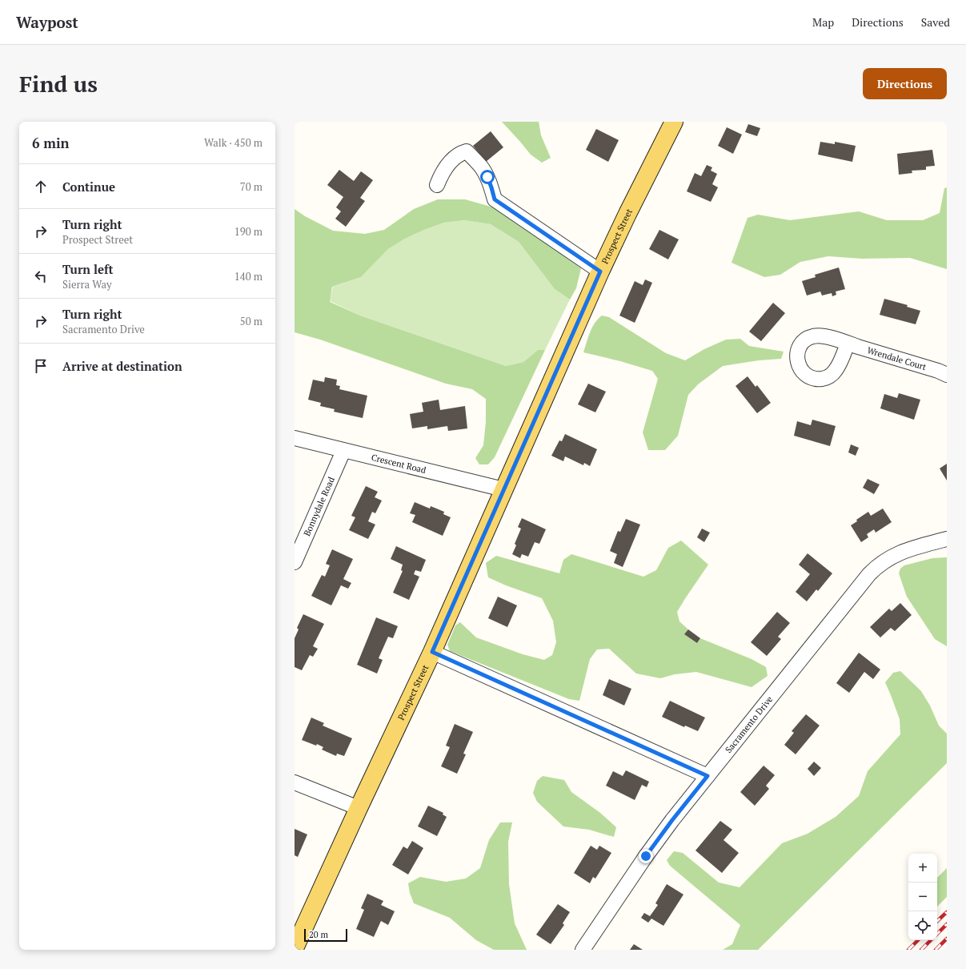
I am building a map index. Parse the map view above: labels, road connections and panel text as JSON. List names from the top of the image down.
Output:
{
  "streets": {
    "main road": ["Prospect Street"],
    "street": [
      "Wrendale Court",
      "Crescent Road",
      "Bonnydale Road",
      "Sacramento Drive"
    ]
  },
  "crossings": [
    ["Prospect Street", "Crescent Road"],
    ["Crescent Road", "Bonnydale Road"]
  ],
  "scale_bar": "20 m",
  "page": {
    "header": "Waypost",
    "nav": ["Map", "Directions", "Saved"],
    "buttons": "Directions",
    "title": "Find us",
    "heading": ["6 min", "Walk · 450 m"],
    "list": [
      ["Continue", "70 m"],
      ["Turn right", "Prospect Street", "190 m"],
      ["Turn left", "Sierra Way", "140 m"],
      ["Turn right", "Sacramento Drive", "50 m"],
      "Arrive at destination"
    ],
    "map_buttons": ["+", "−"],
    "scale": "20 m"
  }
}
